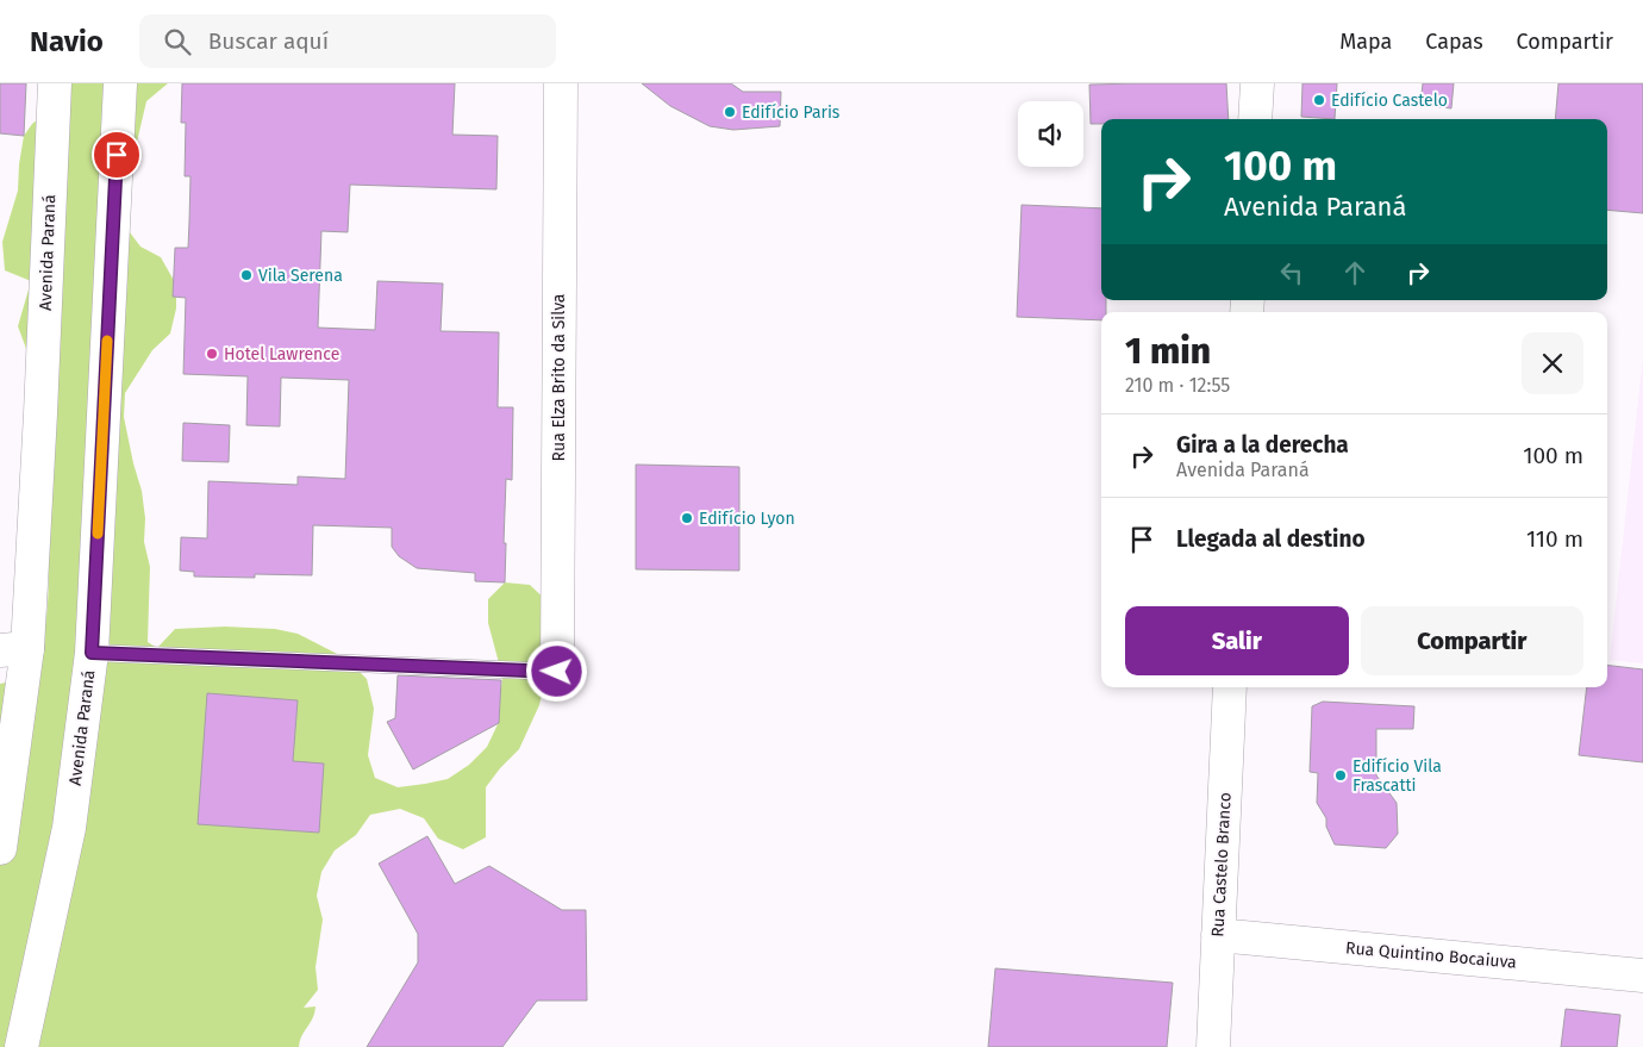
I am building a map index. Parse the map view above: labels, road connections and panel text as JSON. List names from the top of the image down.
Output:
{
  "streets": {
    "main road": [
      "Avenida Paraná",
      "Rua Elza Brito da Silva",
      "Rua Castelo Branco",
      "Rua Quintino Bocaiuva"
    ]
  },
  "crossings": [
    ["Rua Castelo Branco", "Rua Quintino Bocaiuva"]
  ],
  "places": [
    "Edifício Castelo",
    "Edifício Paris",
    "Vila Serena",
    "Hotel Lawrence",
    "Edifício Lyon",
    "Edifício Vila Frascatti"
  ],
  "page": {
    "header": "Navio",
    "search": "Buscar aquí",
    "nav": ["Mapa", "Capas", "Compartir"],
    "turn": ["100 m", "Avenida Paraná"],
    "heading": ["1 min", "210 m · 12:55"],
    "list": [
      {
        "name": "Gira a la derecha",
        "note": "Avenida Paraná",
        "value": "100 m"
      },
      {
        "name": "Llegada al destino",
        "value": "110 m"
      }
    ],
    "buttons": ["Salir", "Compartir"]
  }
}
